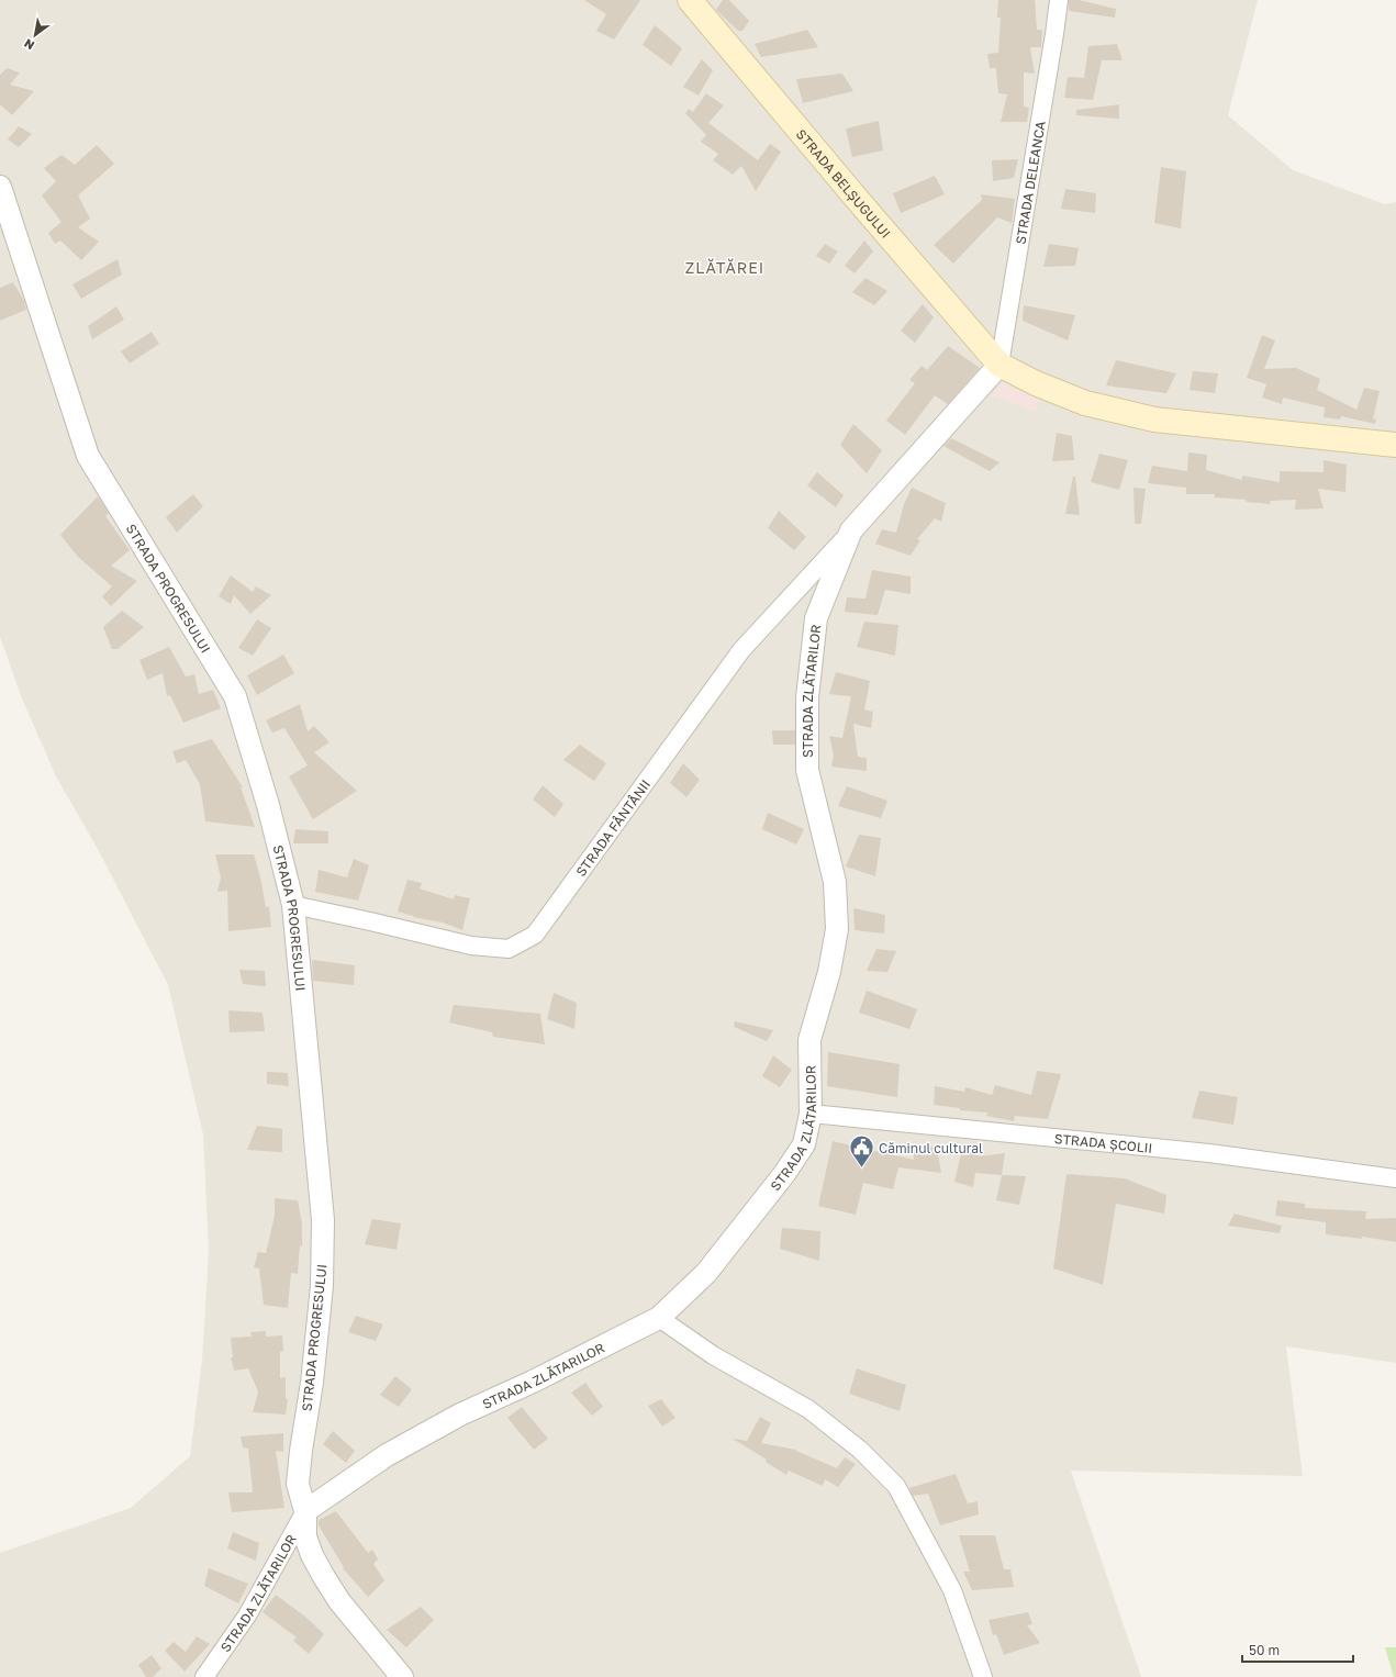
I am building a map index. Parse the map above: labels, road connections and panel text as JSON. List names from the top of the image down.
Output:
{
  "streets": {
    "main road": ["STRADA BELȘUGULUI"],
    "street": [
      "STRADA DELEANCA",
      "STRADA PROGRESULUI",
      "STRADA ZLĂTARILOR",
      "STRADA FÂNTÂNII",
      "STRADA ȘCOLII"
    ]
  },
  "crossings": [
    ["STRADA DELEANCA", "STRADA BELȘUGULUI"],
    ["STRADA DELEANCA", "STRADA ZLĂTARILOR"],
    ["STRADA BELȘUGULUI", "STRADA ZLĂTARILOR"],
    ["STRADA PROGRESULUI", "STRADA ZLĂTARILOR"],
    ["STRADA PROGRESULUI", "STRADA FÂNTÂNII"],
    ["STRADA ZLĂTARILOR", "STRADA FÂNTÂNII"],
    ["STRADA ZLĂTARILOR", "STRADA ȘCOLII"]
  ],
  "districts": ["ZLĂTĂREI"],
  "places": {
    "public building": ["Căminul cultural"]
  },
  "scale_bar": "50 m",
  "north": "bottom left"
}
